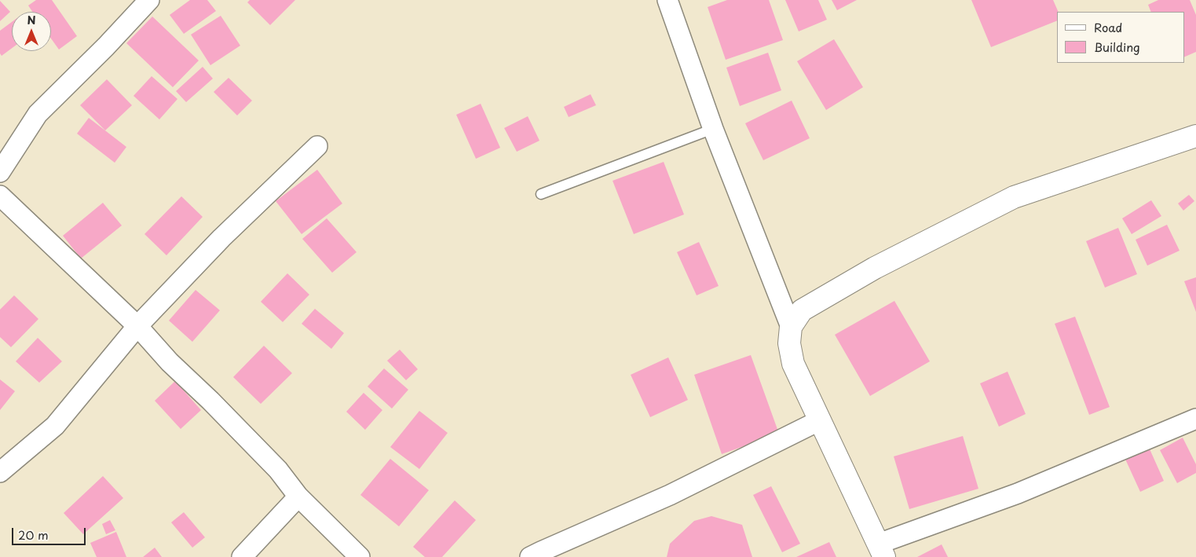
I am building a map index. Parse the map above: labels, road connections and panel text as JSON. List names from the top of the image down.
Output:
{
  "legend": ["Road", "Building"],
  "scale_bar": "20 m",
  "north": "top"
}
